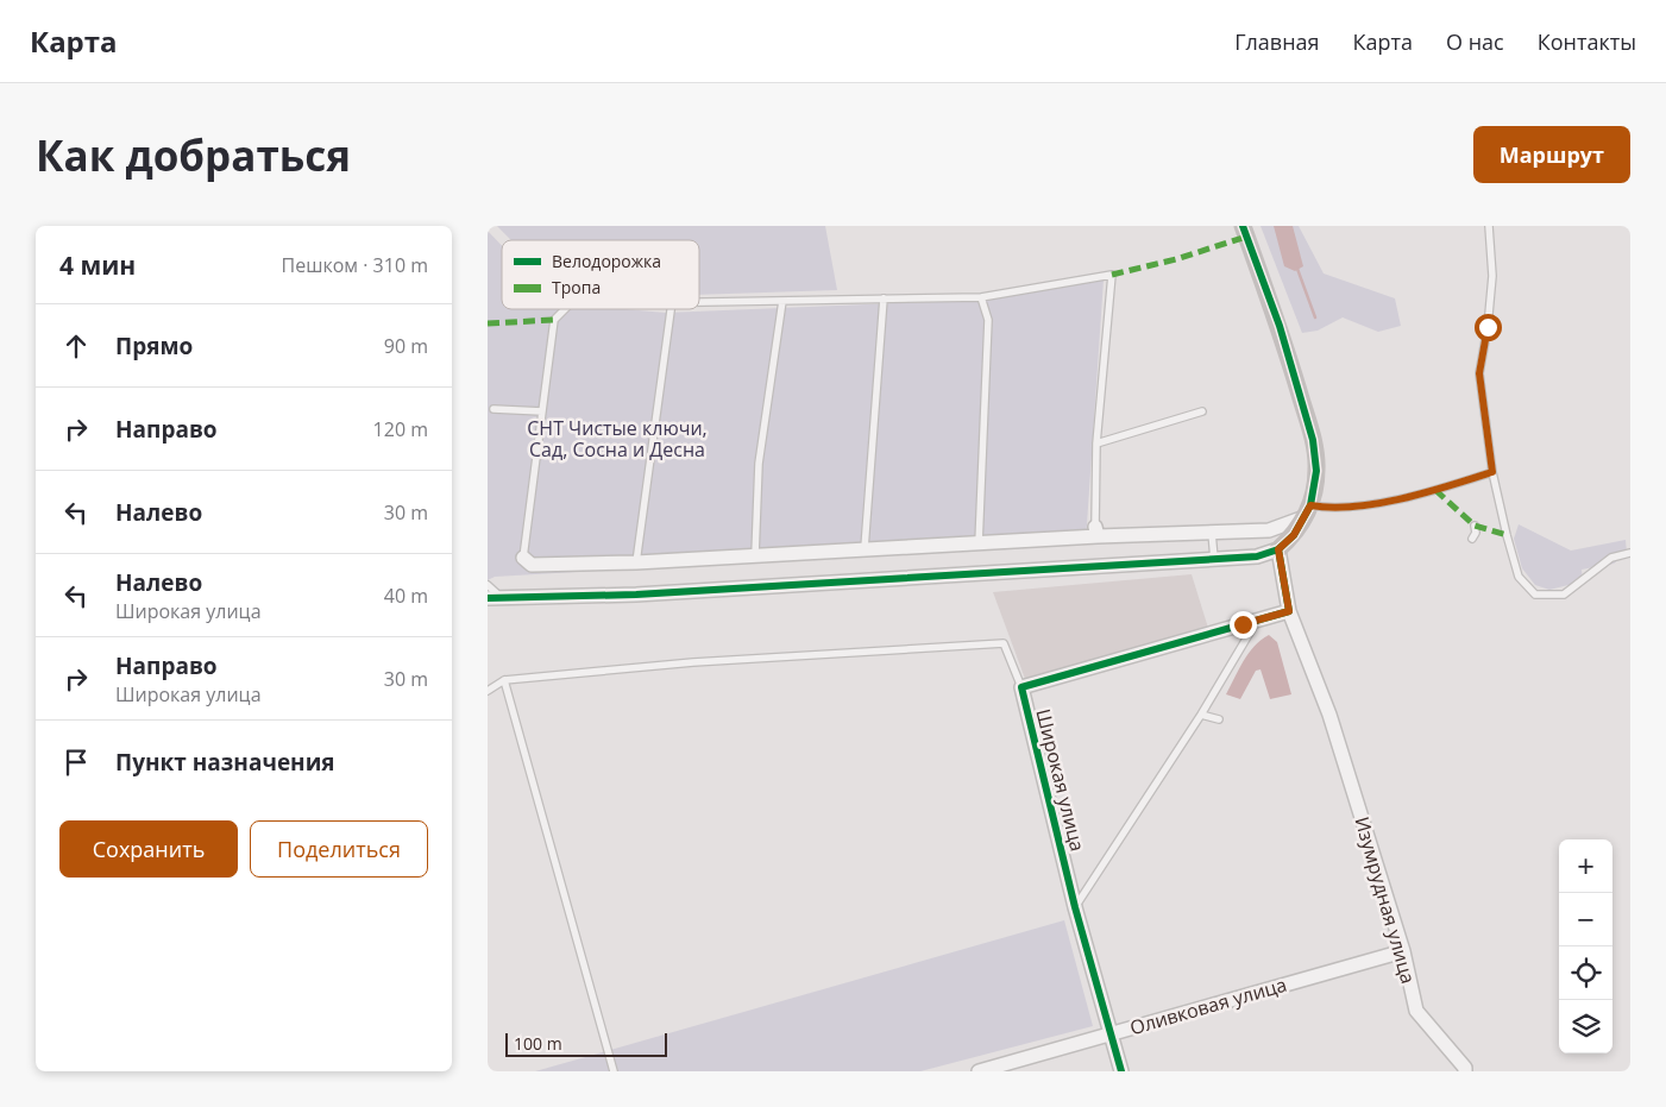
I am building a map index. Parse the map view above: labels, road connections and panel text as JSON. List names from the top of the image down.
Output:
{
  "streets": {
    "street": ["Широкая улица", "Изумрудная улица", "Оливковая улица"]
  },
  "crossings": [
    ["Широкая улица", "Изумрудная улица"],
    ["Широкая улица", "Оливковая улица"],
    ["Изумрудная улица", "Оливковая улица"]
  ],
  "parks": ["СНТ Чистые ключи, Сад, Сосна и Десна"],
  "legend": ["Велодорожка", "Тропа"],
  "scale_bar": "100 m",
  "page": {
    "header": "Карта",
    "nav": [
      "Главная",
      "Карта",
      "О нас",
      "Контакты"
    ],
    "buttons": [
      "Маршрут",
      ["Сохранить", "Поделиться"]
    ],
    "title": "Как добраться",
    "heading": ["4 мин", "Пешком · 310 m"],
    "list": [
      ["Прямо", "90 m"],
      ["Направо", "120 m"],
      ["Налево", "30 m"],
      ["Налево", "Широкая улица", "40 m"],
      ["Направо", "Широкая улица", "30 m"],
      "Пункт назначения"
    ],
    "map_buttons": ["+", "−"],
    "scale": "100 m"
  }
}
